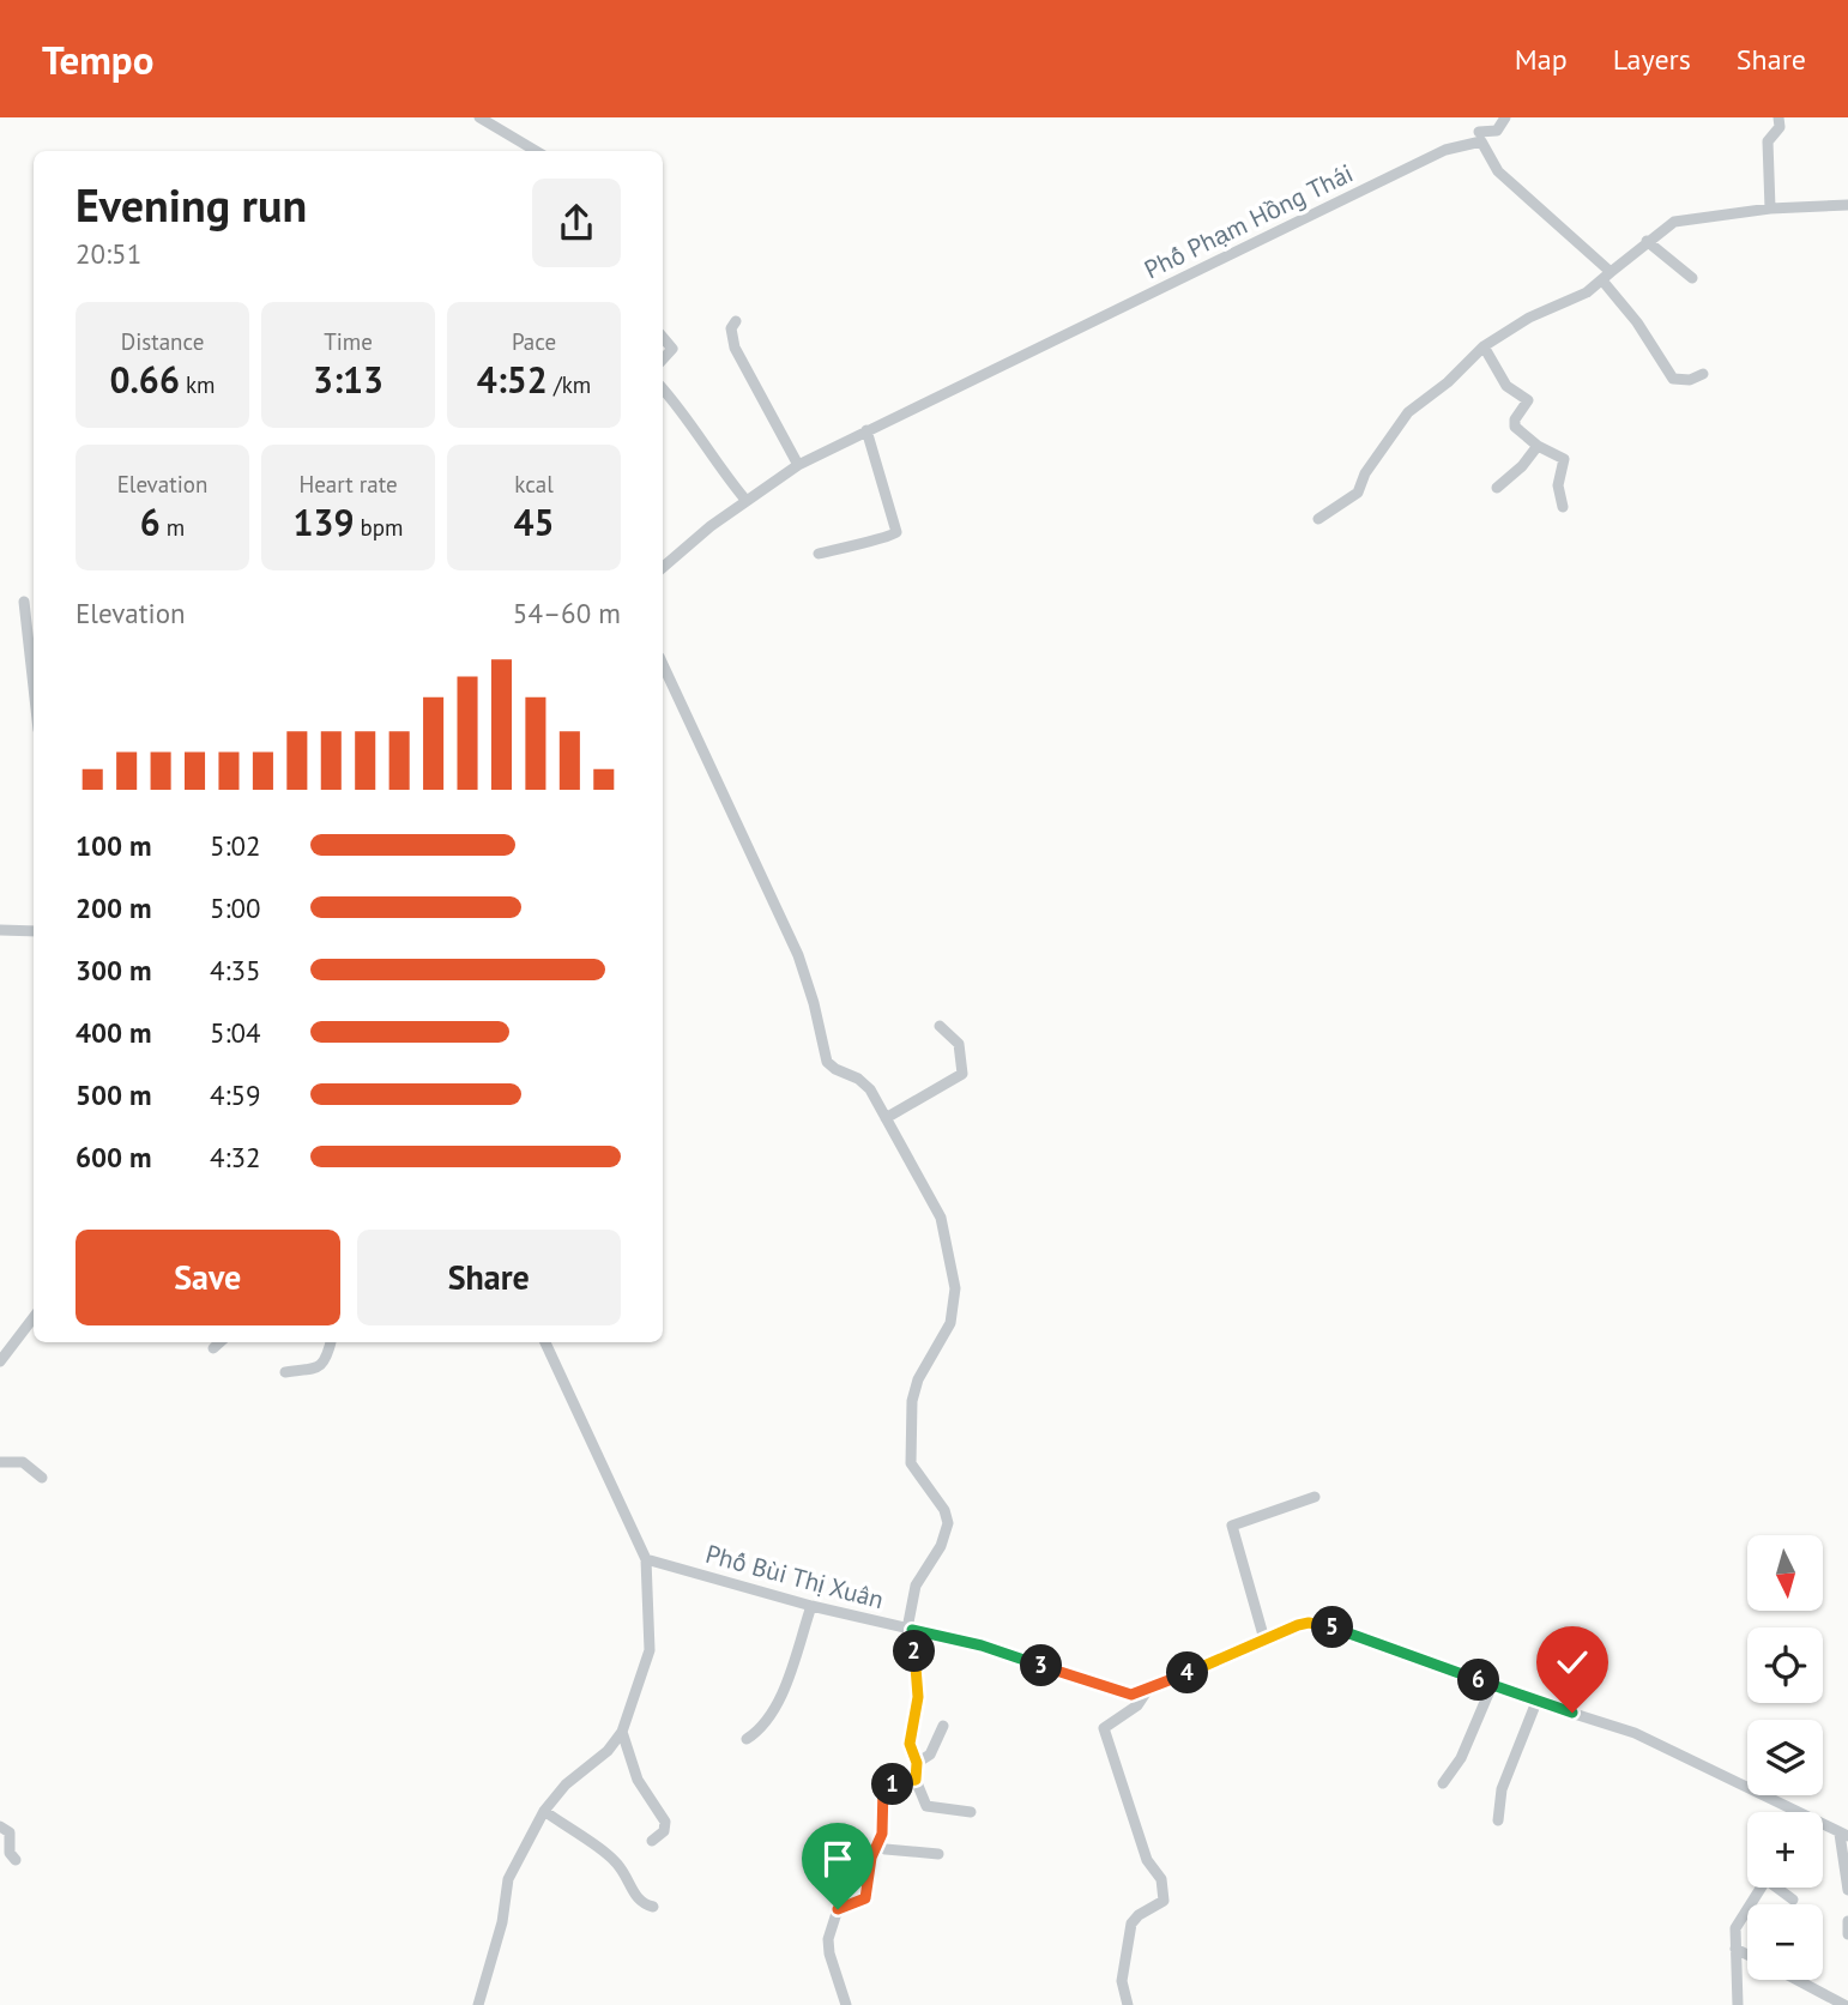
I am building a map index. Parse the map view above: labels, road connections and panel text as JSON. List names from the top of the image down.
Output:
{
  "streets": {
    "street": ["Phố Phạm Hồng Thái", "Phố Bùi Thị Xuân"]
  },
  "north": "bottom",
  "page": {
    "header": "Tempo",
    "nav": ["Map", "Layers", "Share"],
    "heading": ["Evening run", "20:51"],
    "stats": [
      ["Distance", "0.66 km"],
      ["Time", "3:13"],
      ["Pace", "4:52 /km"],
      ["Elevation", "6 m"],
      ["Heart rate", "139 bpm"],
      ["kcal", "45"]
    ],
    "chart": ["Elevation", "54–60 m"],
    "list": [
      {
        "name": "100 m",
        "note": "5:02"
      },
      {
        "name": "200 m",
        "note": "5:00"
      },
      {
        "name": "300 m",
        "note": "4:35"
      },
      {
        "name": "400 m",
        "note": "5:04"
      },
      {
        "name": "500 m",
        "note": "4:59"
      },
      {
        "name": "600 m",
        "note": "4:32"
      }
    ],
    "buttons": ["Save", "Share"],
    "map_buttons": ["+", "−"],
    "pins": [
      "5",
      "2",
      "3",
      "4",
      "6",
      "1"
    ]
  }
}
